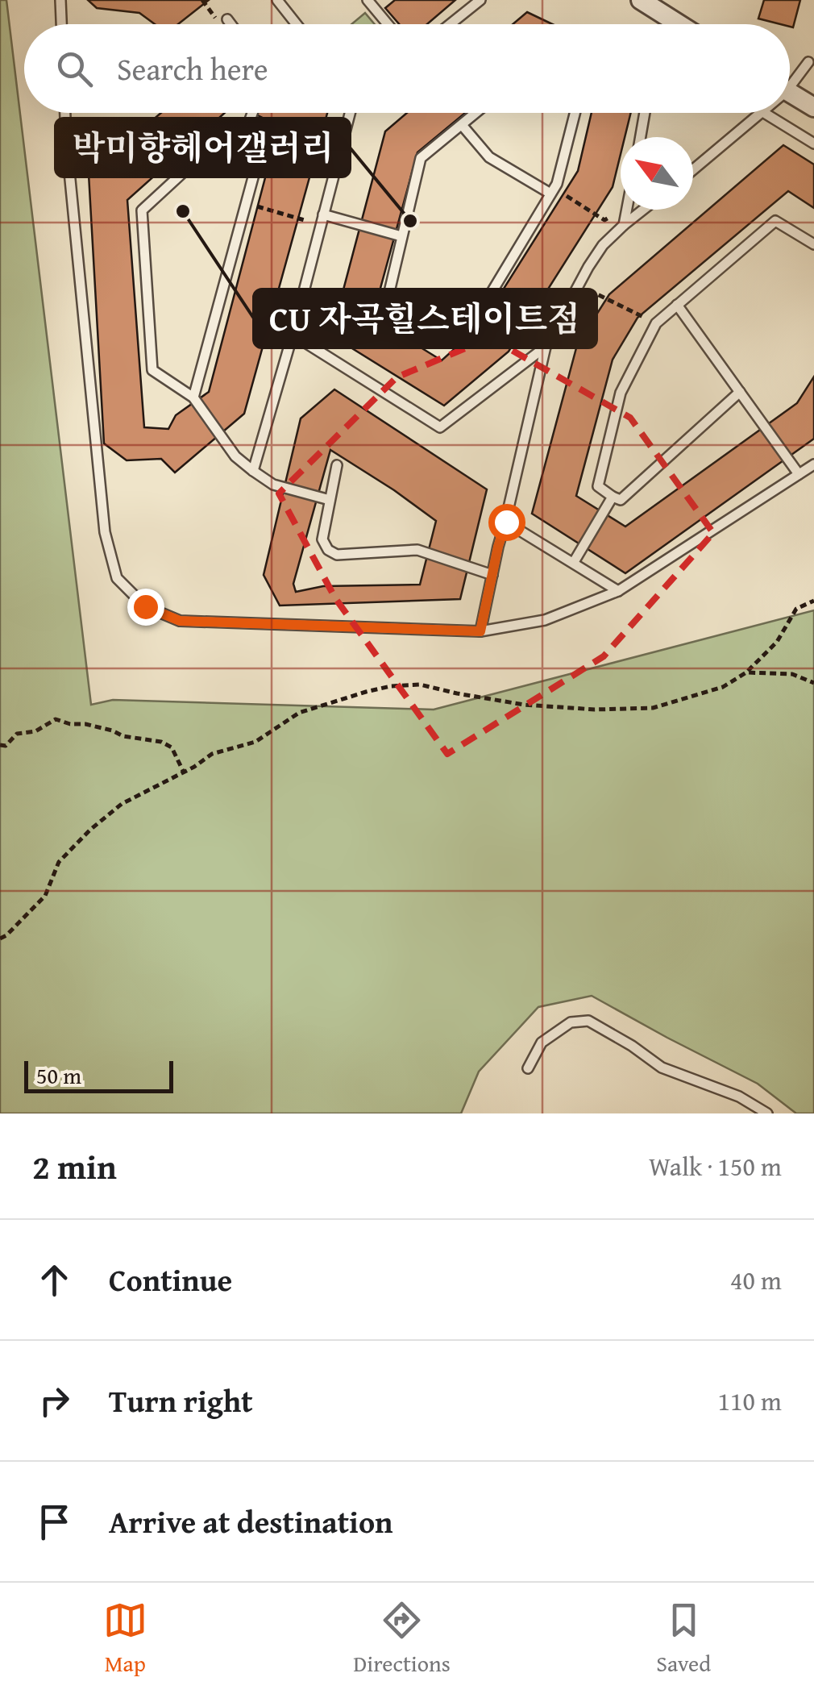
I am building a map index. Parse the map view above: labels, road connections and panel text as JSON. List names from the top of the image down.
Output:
{
  "places": ["CU 자곡힐스테이트점", "박미향헤어갤러리"],
  "scale_bar": "50 m",
  "north": "top left",
  "page": {
    "search": "Search here",
    "scale": "50 m",
    "heading": ["2 min", "Walk · 150 m"],
    "list": [
      ["Continue", "40 m"],
      ["Turn right", "110 m"],
      "Arrive at destination"
    ],
    "nav": ["Map", "Directions", "Saved"]
  }
}
